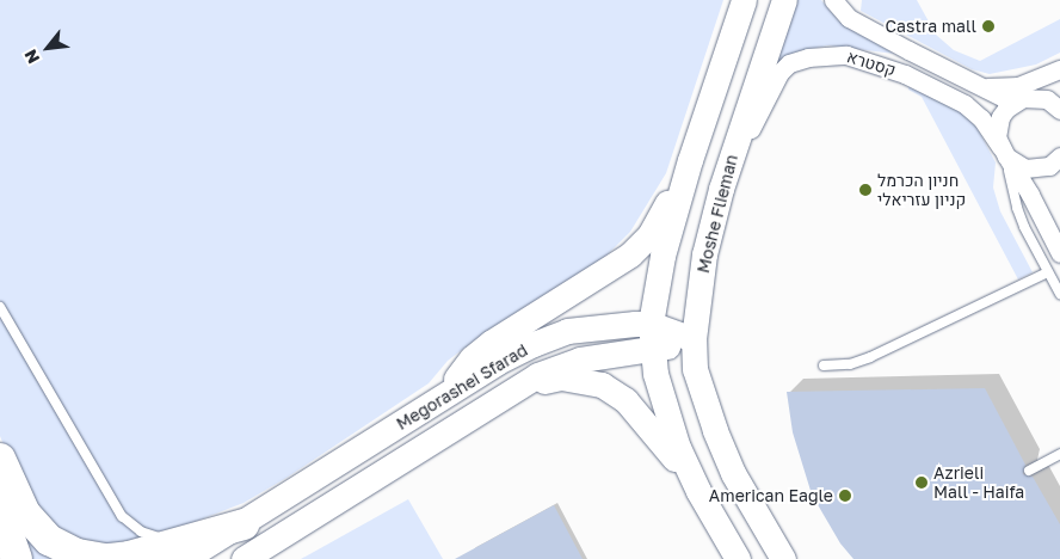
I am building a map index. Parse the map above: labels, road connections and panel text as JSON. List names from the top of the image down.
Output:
{
  "streets": {
    "main road": ["Moshe Flieman", "Megorashei Sfarad"],
    "street": ["קסטרא"]
  },
  "crossings": [
    ["קסטרא", "Moshe Flieman"],
    ["Moshe Flieman", "Megorashei Sfarad"]
  ],
  "places": [
    "Castra mall",
    "חניון הכרמל קניון עזריאלי",
    "Azrieli Mall - Haifa",
    "American Eagle"
  ],
  "north": "bottom left"
}
